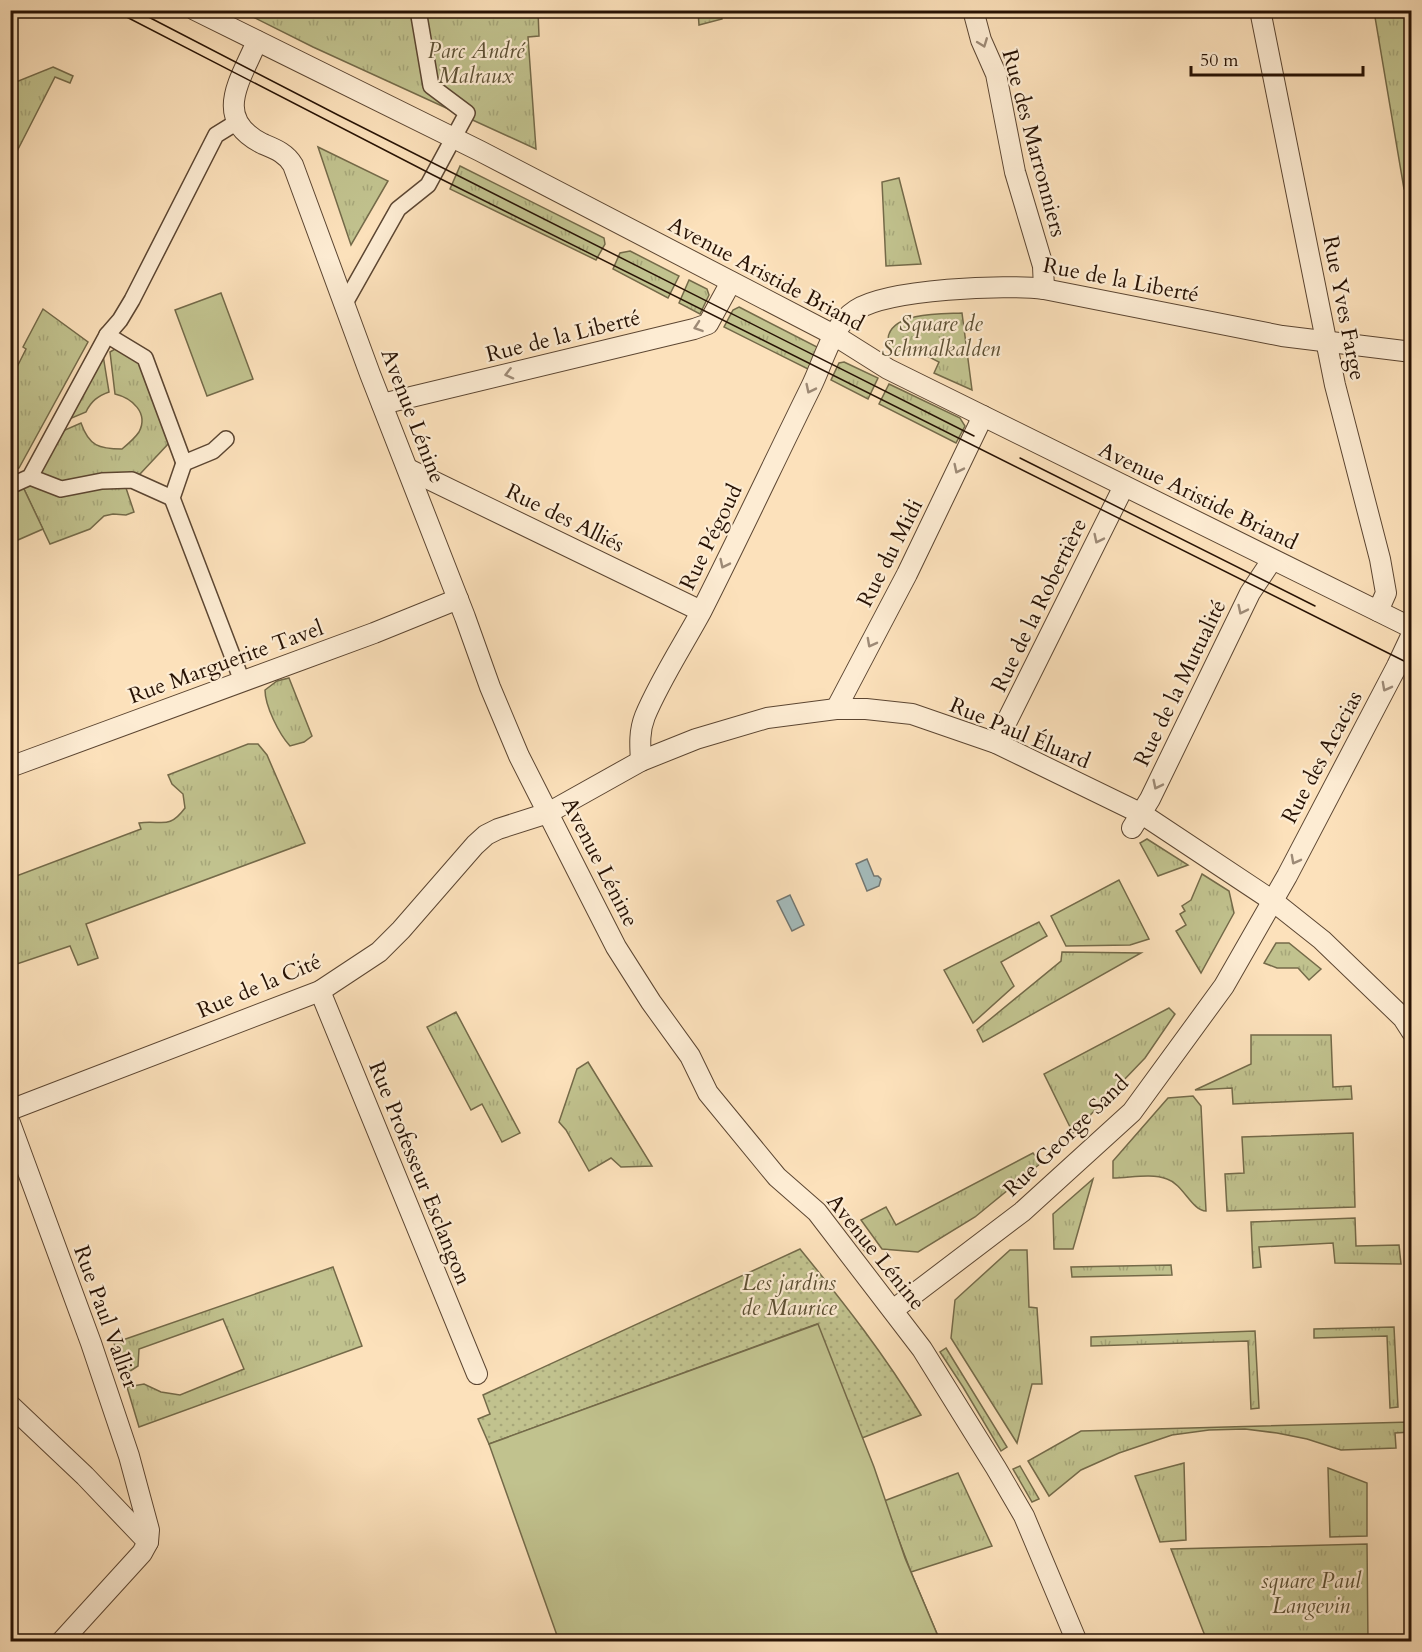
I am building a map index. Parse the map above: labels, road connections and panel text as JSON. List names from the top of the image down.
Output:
{
  "streets": {
    "street": [
      "Rue des Marronniers",
      "Avenue Aristide Briand",
      "Rue de la Liberté",
      "Rue Yves Farge",
      "Avenue Lénine",
      "Rue des Alliés",
      "Rue Pégoud",
      "Rue du Midi",
      "Rue de la Robertière",
      "Rue Marguerite Tavel",
      "Rue de la Mutualité",
      "Rue Paul Éluard",
      "Rue des Acacias",
      "Rue de la Cité",
      "Rue George Sand",
      "Rue Professeur Esclangon",
      "Rue Paul Vallier"
    ]
  },
  "crossings": [
    ["Rue des Marronniers", "Rue de la Liberté"],
    ["Avenue Aristide Briand", "Rue de la Liberté"],
    ["Avenue Aristide Briand", "Rue Yves Farge"],
    ["Avenue Aristide Briand", "Rue Pégoud"],
    ["Avenue Aristide Briand", "Rue du Midi"],
    ["Avenue Aristide Briand", "Rue de la Robertière"],
    ["Avenue Aristide Briand", "Rue de la Mutualité"],
    ["Rue de la Liberté", "Rue Yves Farge"],
    ["Rue de la Liberté", "Avenue Lénine"],
    ["Rue de la Liberté", "Rue Pégoud"],
    ["Avenue Lénine", "Rue des Alliés"],
    ["Avenue Lénine", "Rue Marguerite Tavel"],
    ["Avenue Lénine", "Rue Paul Éluard"],
    ["Avenue Lénine", "Rue de la Cité"],
    ["Avenue Lénine", "Rue George Sand"],
    ["Rue des Alliés", "Rue Pégoud"],
    ["Rue Pégoud", "Rue Paul Éluard"],
    ["Rue du Midi", "Rue Paul Éluard"],
    ["Rue de la Robertière", "Rue Paul Éluard"],
    ["Rue de la Mutualité", "Rue Paul Éluard"],
    ["Rue Paul Éluard", "Rue des Acacias"],
    ["Rue Paul Éluard", "Rue de la Cité"],
    ["Rue Paul Éluard", "Rue George Sand"],
    ["Rue des Acacias", "Rue George Sand"],
    ["Rue de la Cité", "Rue Professeur Esclangon"]
  ],
  "one_way": [
    "Rue des Marronniers",
    "Rue de la Liberté",
    "Rue Pégoud",
    "Rue du Midi",
    "Rue de la Robertière",
    "Rue de la Mutualité",
    "Rue des Acacias"
  ],
  "parks": [
    "Parc André Malraux",
    "Square de Schmalkalden",
    "Les jardins de Maurice",
    "square Paul Langevin"
  ],
  "scale_bar": "50 m"
}
